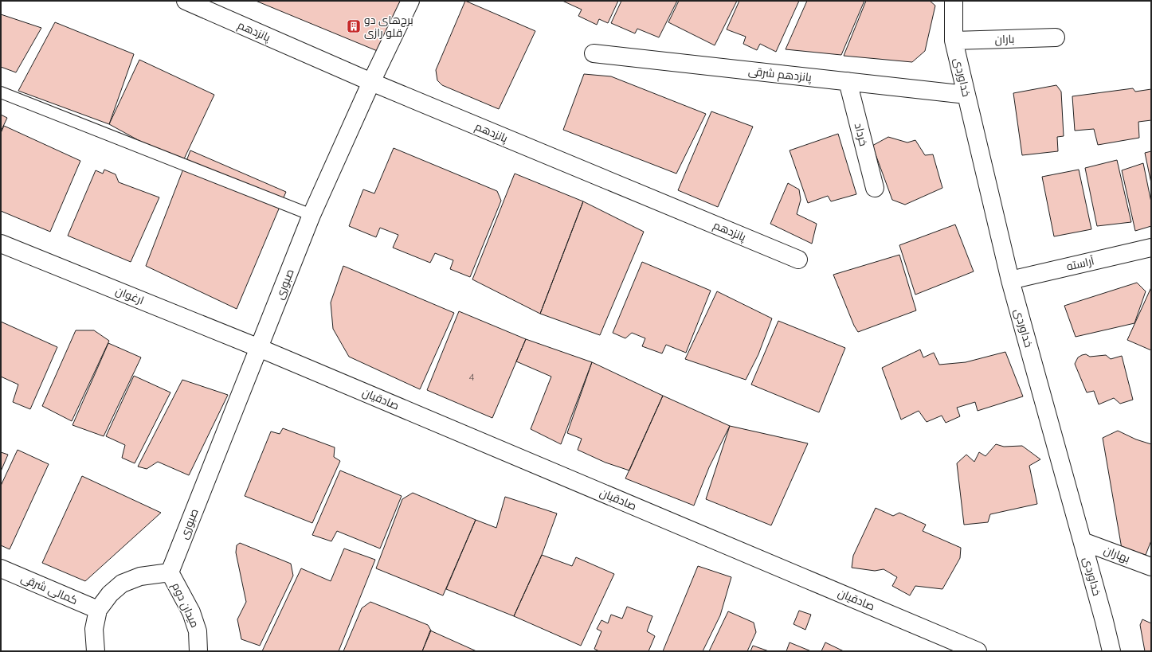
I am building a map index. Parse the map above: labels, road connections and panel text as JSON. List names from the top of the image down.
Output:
{
  "streets": {
    "street": [
      "پانزدهم",
      "باران",
      "پانزدهم شرقی",
      "خداوردی",
      "خرداد",
      "آراسته",
      "صبوری",
      "ارغوان",
      "صادقیان",
      "بهاران",
      "کمالی شرقی",
      "میدان دوم"
    ]
  },
  "crossings": [
    ["پانزدهم", "صبوری"],
    ["باران", "خداوردی"],
    ["پانزدهم شرقی", "خداوردی"],
    ["پانزدهم شرقی", "خرداد"],
    ["خداوردی", "آراسته"],
    ["خداوردی", "بهاران"],
    ["صبوری", "ارغوان"],
    ["صبوری", "صادقیان"],
    ["صبوری", "میدان دوم"],
    ["ارغوان", "صادقیان"],
    ["کمالی شرقی", "میدان دوم"]
  ],
  "places": {
    "building": ["برج‌های دو قلو رازی"]
  },
  "house_numbers": ["4"]
}
